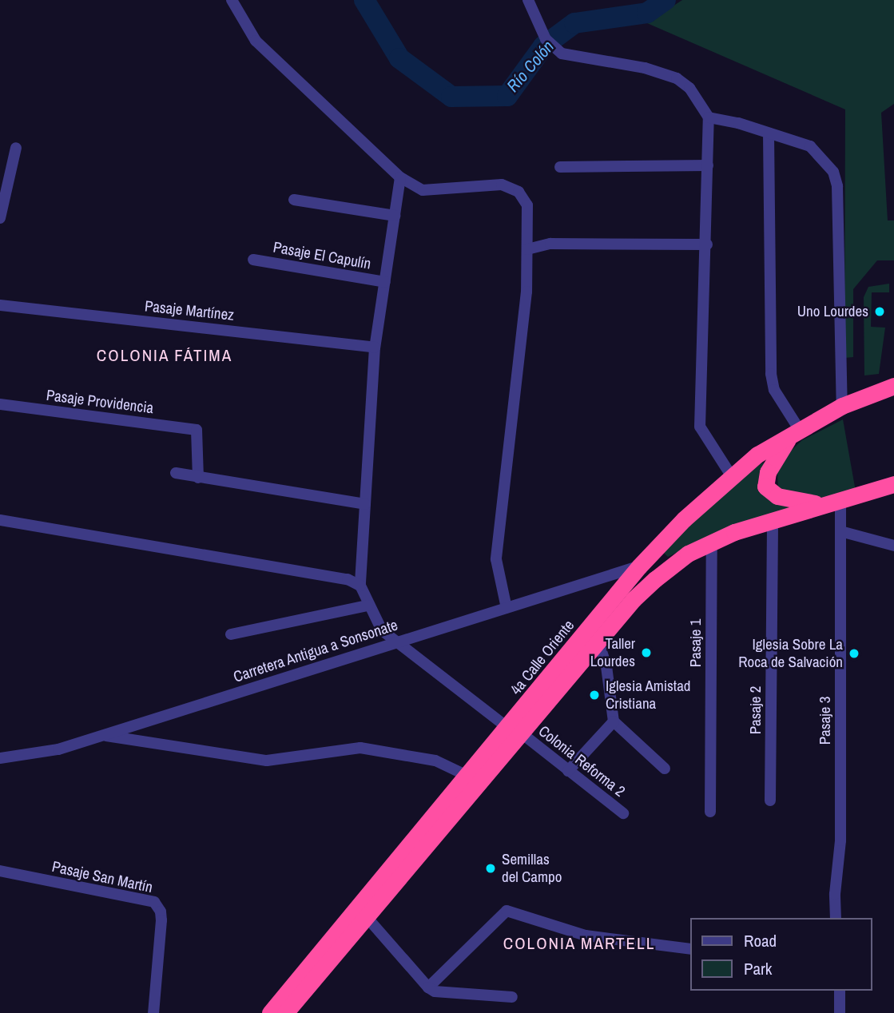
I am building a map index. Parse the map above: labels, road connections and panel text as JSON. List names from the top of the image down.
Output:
{
  "streets": {
    "highway": ["4a Calle Oriente"],
    "street": [
      "Pasaje El Capulín",
      "Pasaje Martínez",
      "Pasaje Providencia",
      "Pasaje 1",
      "Carretera Antigua a Sonsonate",
      "Pasaje 2",
      "Pasaje 3",
      "Colonia Reforma 2",
      "Pasaje San Martín"
    ]
  },
  "crossings": [
    ["Pasaje 1", "4a Calle Oriente"],
    ["Carretera Antigua a Sonsonate", "4a Calle Oriente"],
    ["Carretera Antigua a Sonsonate", "Colonia Reforma 2"],
    ["4a Calle Oriente", "Pasaje 2"],
    ["4a Calle Oriente", "Pasaje 3"],
    ["4a Calle Oriente", "Colonia Reforma 2"]
  ],
  "districts": ["COLONIA FÁTIMA", "COLONIA MARTELL"],
  "water": ["Río Colón"],
  "places": [
    "Uno Lourdes",
    "Taller Lourdes",
    "Iglesia Sobre La Roca de Salvación",
    "Iglesia Amistad Cristiana",
    "Semillas del Campo"
  ],
  "legend": ["Road", "Park"]
}
